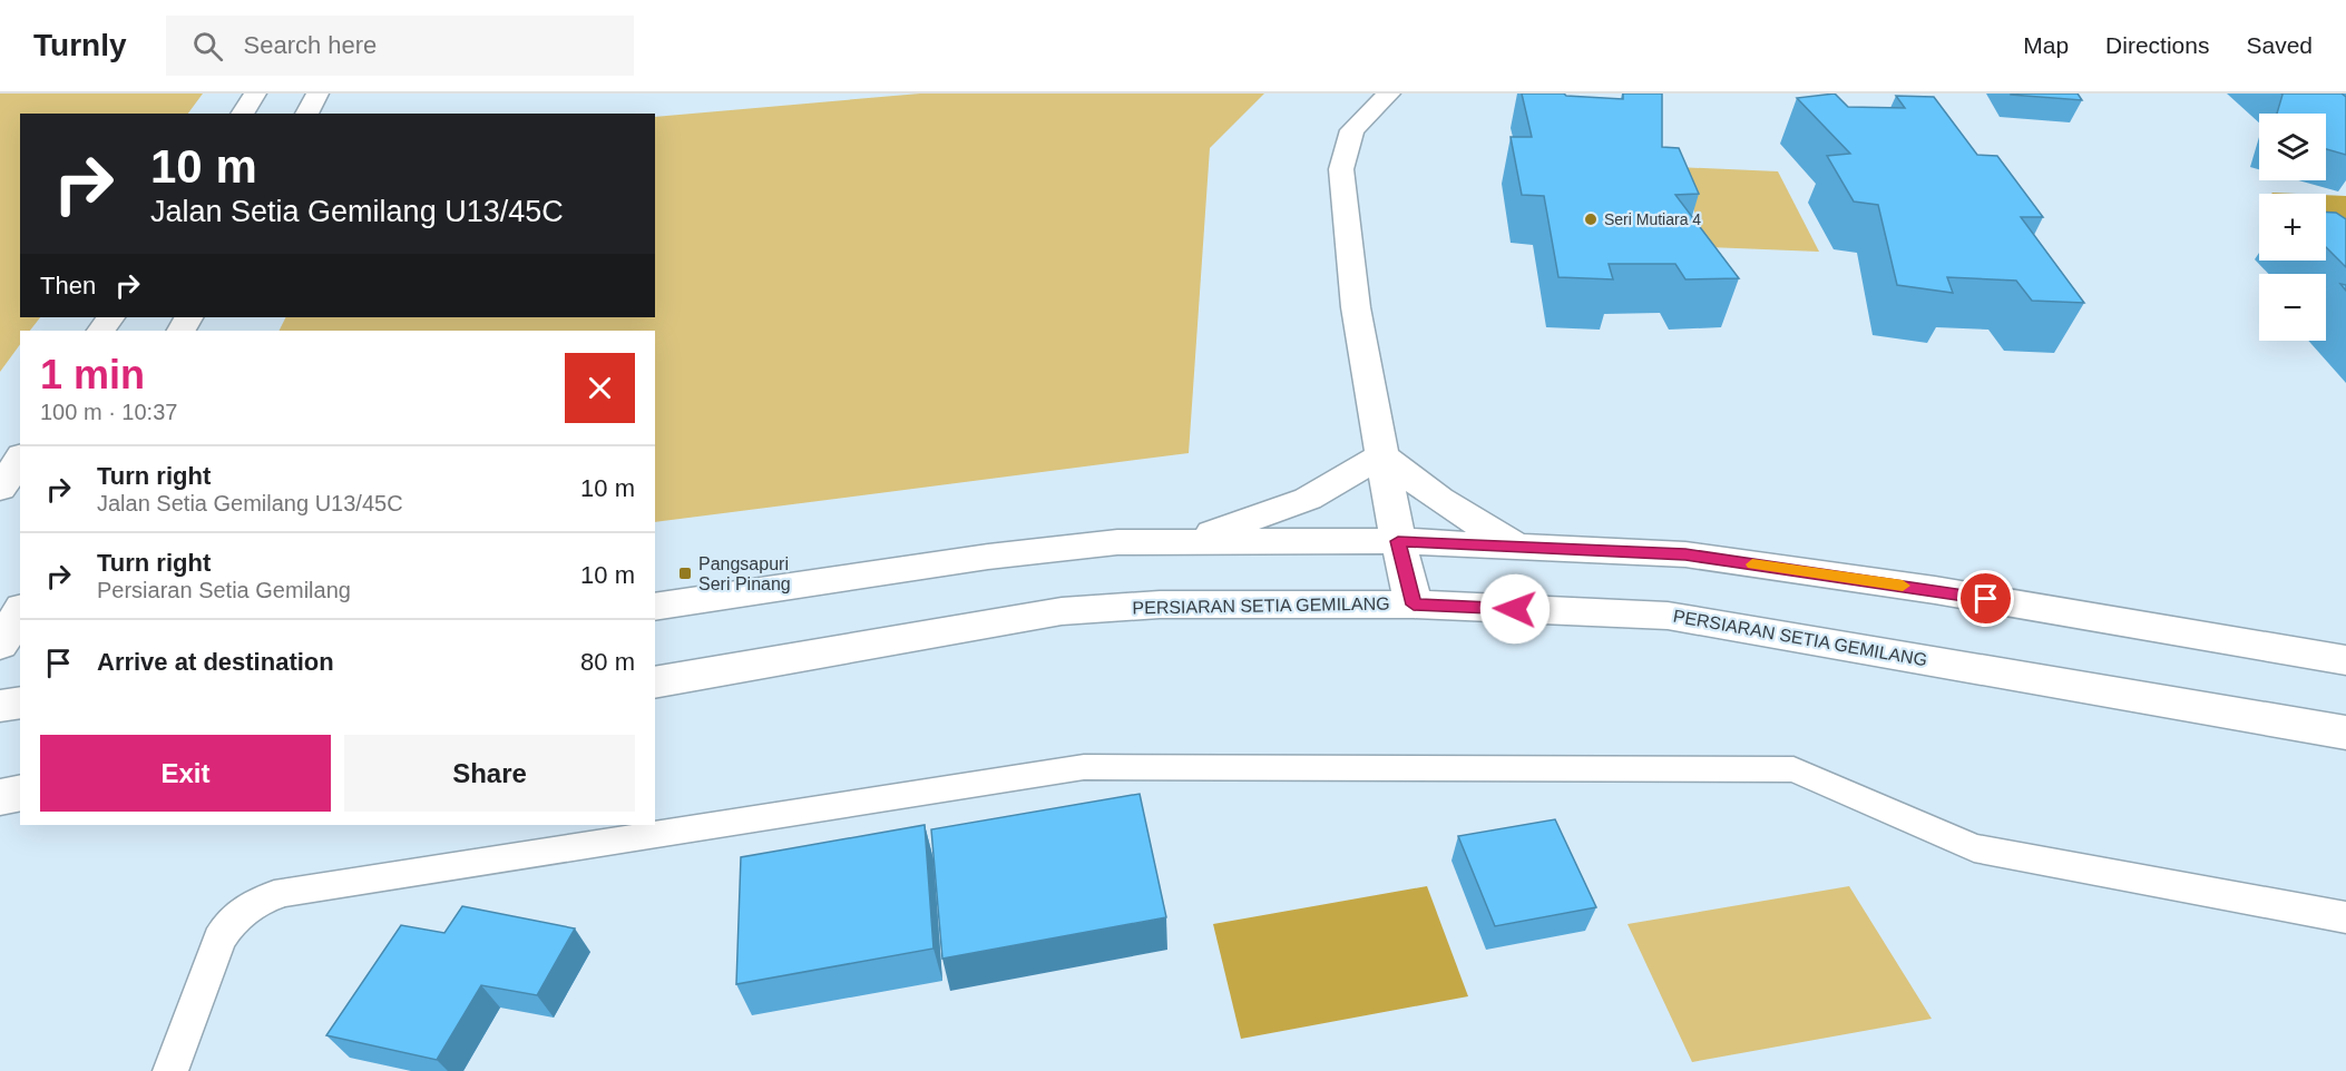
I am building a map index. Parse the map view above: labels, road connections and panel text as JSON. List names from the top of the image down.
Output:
{
  "streets": {
    "street": ["PERSIARAN SETIA GEMILANG"]
  },
  "places": {
    "other": ["Seri Mutiara 4"],
    "transit": ["Pangsapuri Seri Pinang"]
  },
  "page": {
    "header": "Turnly",
    "search": "Search here",
    "nav": ["Map", "Directions", "Saved"],
    "map_buttons": ["+", "−"],
    "turn": ["10 m", "Jalan Setia Gemilang U13/45C"],
    "then": "Then",
    "heading": ["1 min", "100 m · 10:37"],
    "list": [
      {
        "name": "Turn right",
        "note": "Jalan Setia Gemilang U13/45C",
        "value": "10 m"
      },
      {
        "name": "Turn right",
        "note": "Persiaran Setia Gemilang",
        "value": "10 m"
      },
      {
        "name": "Arrive at destination",
        "value": "80 m"
      }
    ],
    "buttons": ["Exit", "Share"]
  }
}
